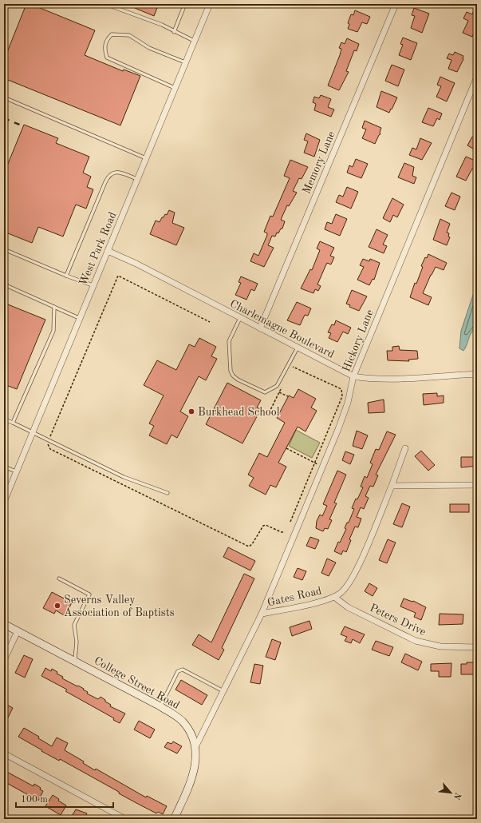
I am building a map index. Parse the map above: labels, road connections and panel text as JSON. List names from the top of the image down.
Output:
{
  "streets": {
    "street": [
      "Memory Lane",
      "West Park Road",
      "Charlemagne Boulevard",
      "Hickory Lane",
      "Gates Road",
      "Peters Drive",
      "College Street Road"
    ]
  },
  "crossings": [
    ["Memory Lane", "Charlemagne Boulevard"],
    ["West Park Road", "Charlemagne Boulevard"],
    ["Charlemagne Boulevard", "Hickory Lane"],
    ["Hickory Lane", "Gates Road"],
    ["Gates Road", "Peters Drive"],
    ["Gates Road", "College Street Road"]
  ],
  "places": ["Burkhead School", "Severns Valley Association of Baptists"],
  "scale_bar": "100 m",
  "north": "bottom right"
}
